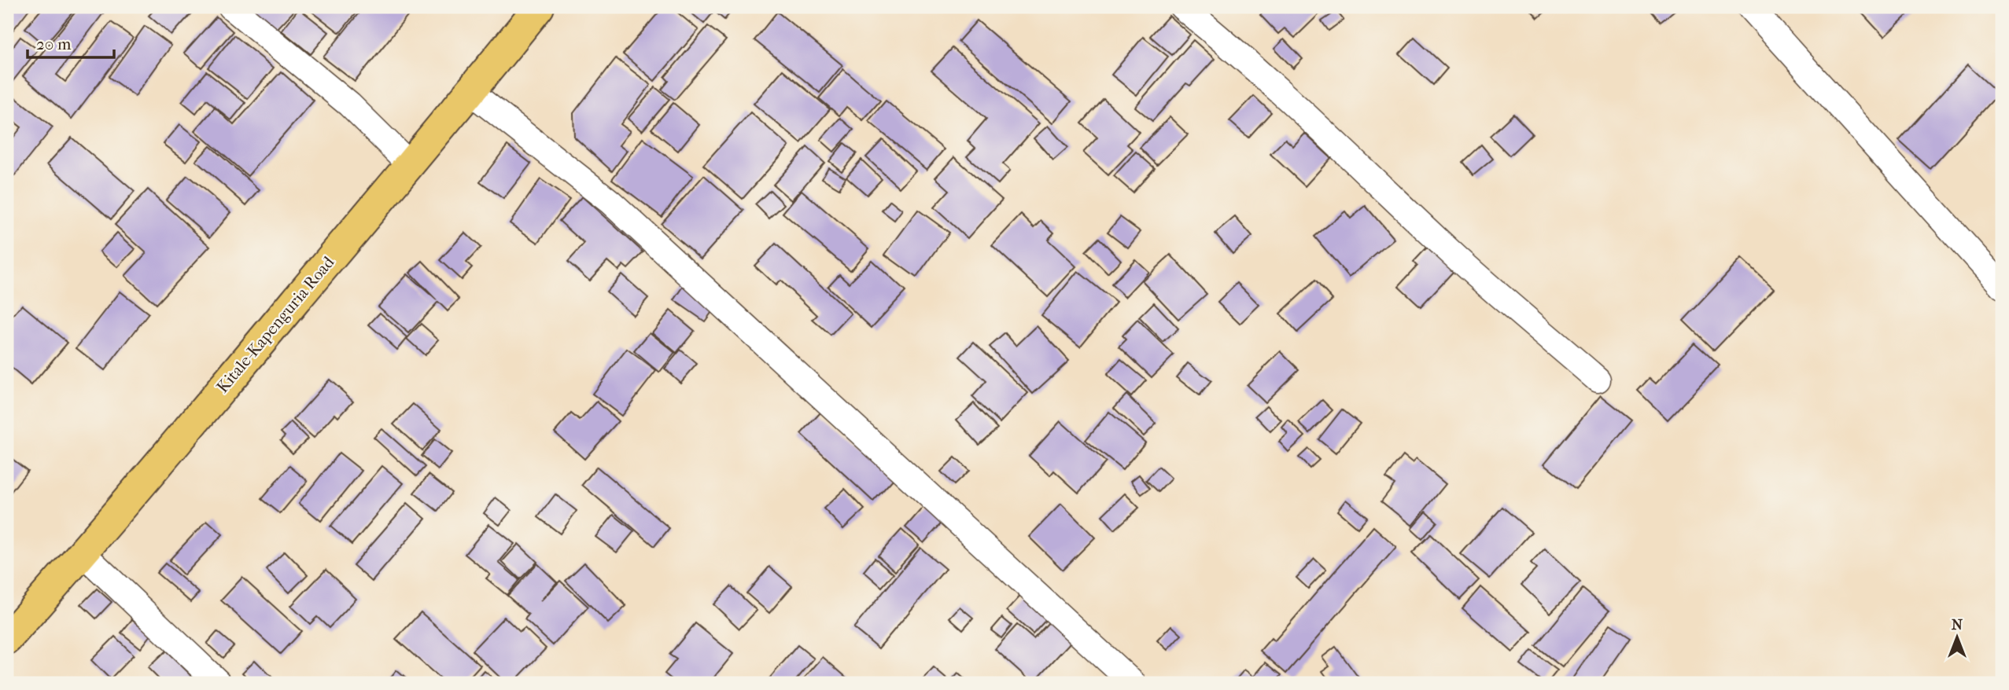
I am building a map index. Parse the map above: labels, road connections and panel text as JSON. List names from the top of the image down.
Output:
{
  "streets": {
    "highway": ["Kitale-Kapenguria Road"]
  },
  "scale_bar": "20 m",
  "north": "top"
}
